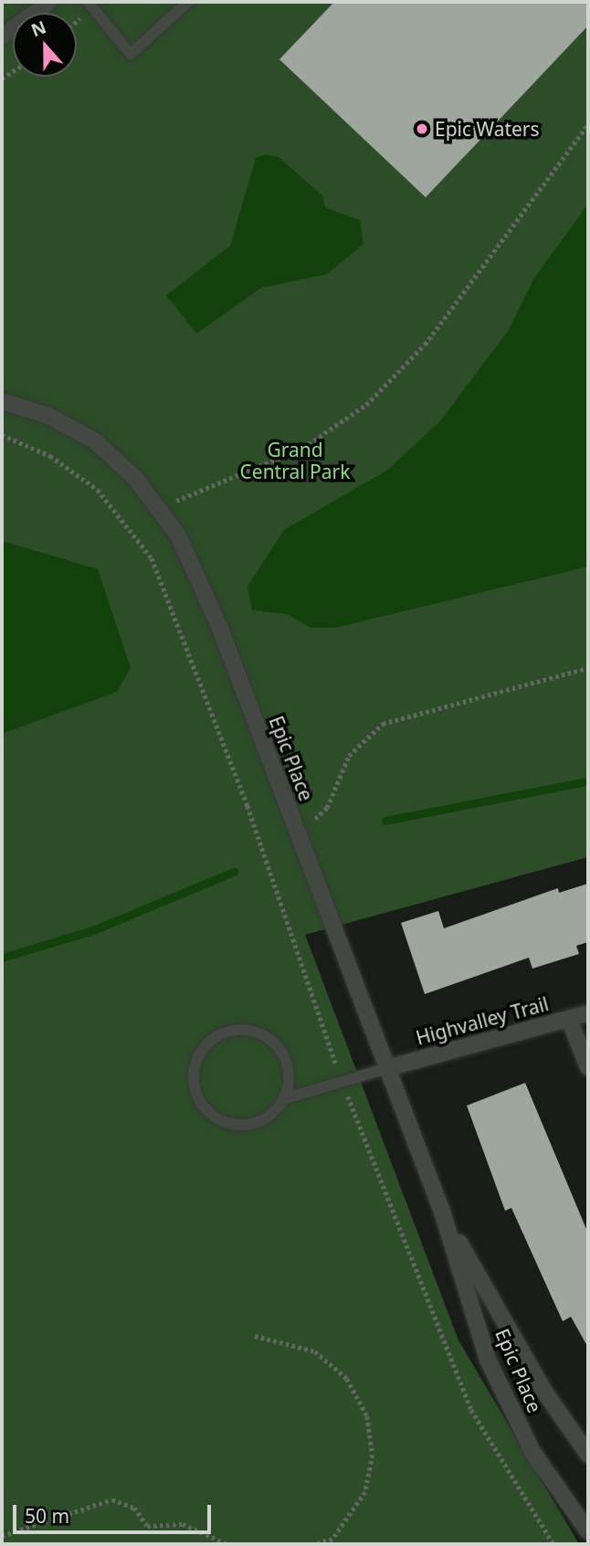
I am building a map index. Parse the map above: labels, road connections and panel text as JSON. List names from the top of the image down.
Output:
{
  "streets": {
    "street": ["Epic Place", "Highvalley Trail"]
  },
  "crossings": [
    ["Epic Place", "Highvalley Trail"]
  ],
  "parks": ["Grand Central Park"],
  "places": ["Epic Waters"],
  "scale_bar": "50 m",
  "north": "top"
}
